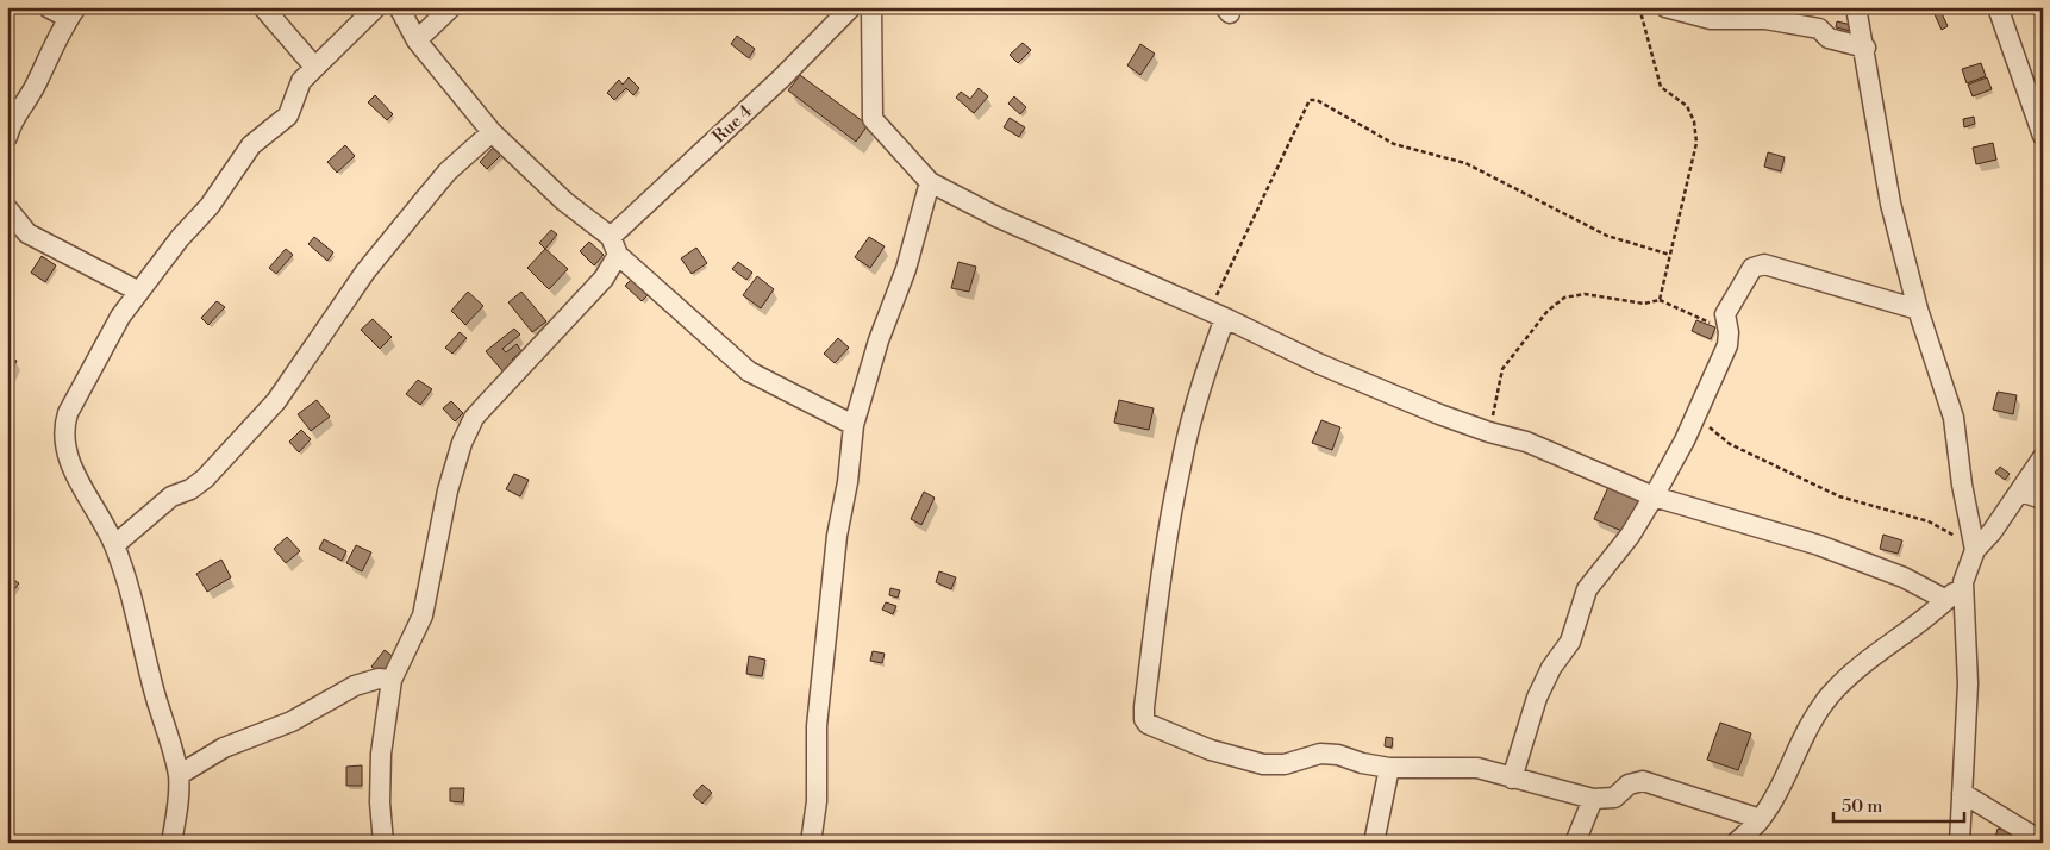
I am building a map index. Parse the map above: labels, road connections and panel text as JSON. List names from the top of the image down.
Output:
{
  "streets": {
    "street": ["Rue 4"]
  },
  "scale_bar": "50 m"
}
